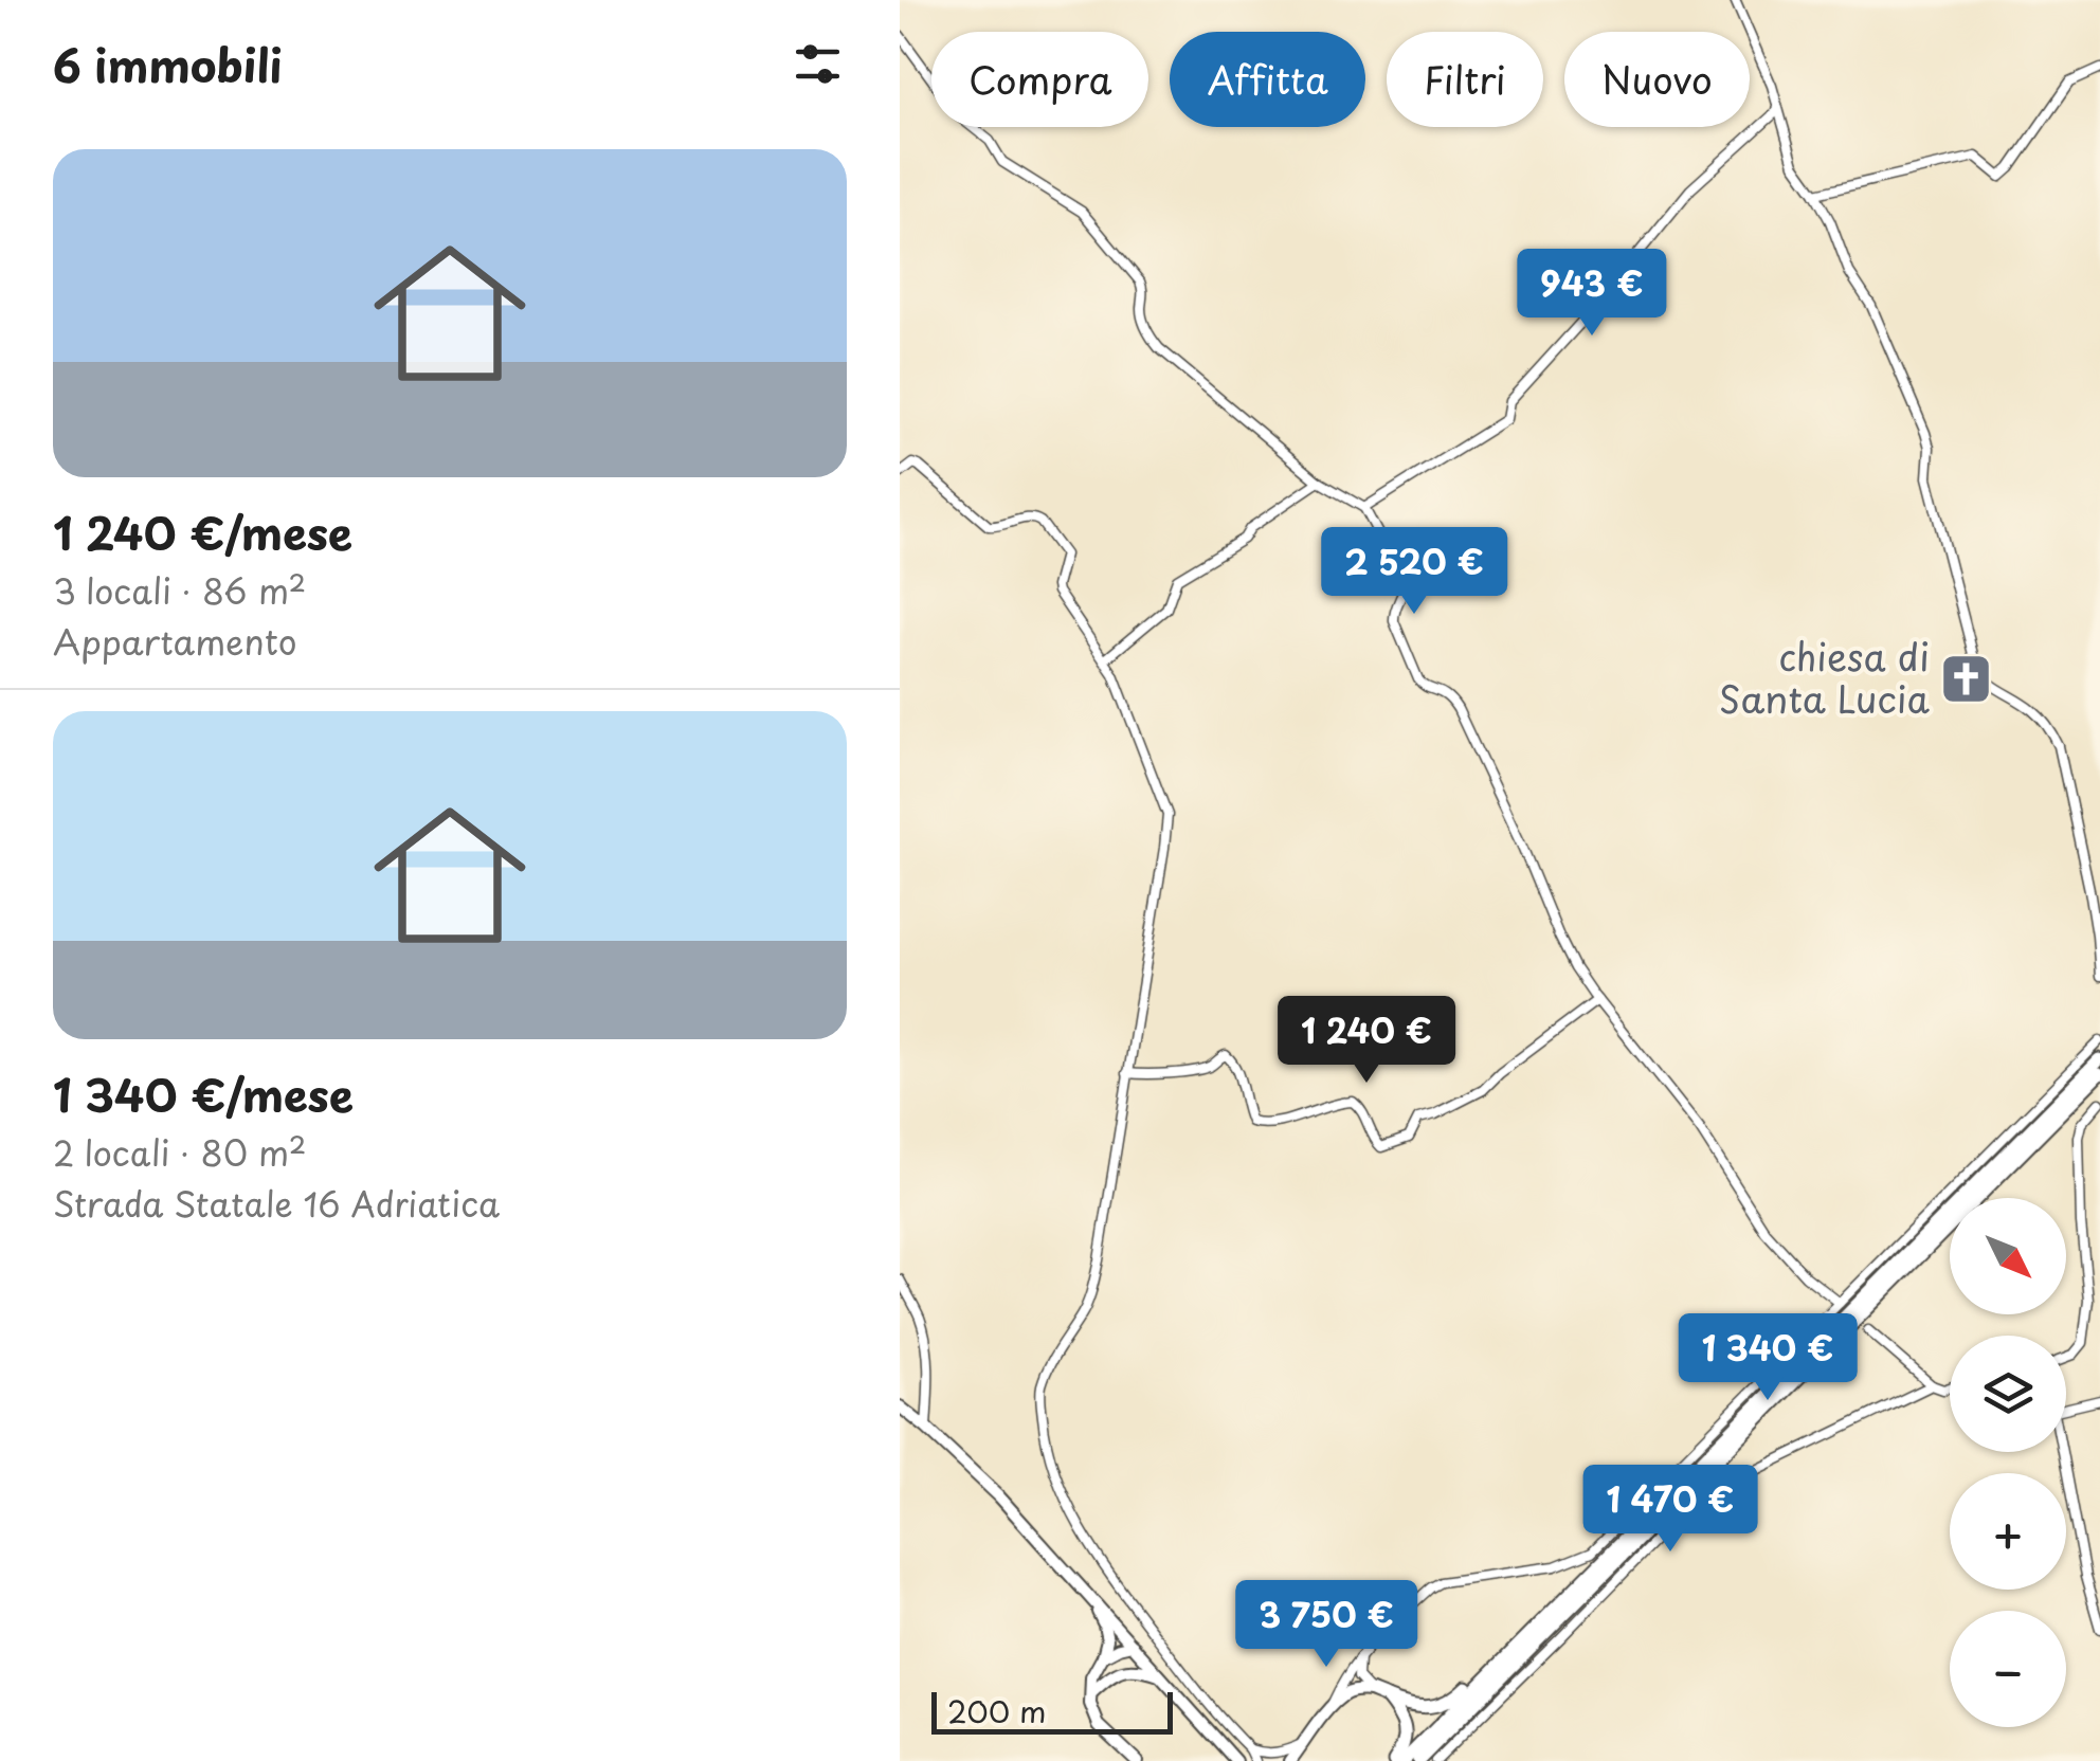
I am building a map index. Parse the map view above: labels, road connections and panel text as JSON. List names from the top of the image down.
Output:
{
  "places": {
    "church": ["chiesa di Santa Lucia"]
  },
  "scale_bar": "200 m",
  "north": "bottom right",
  "page": {
    "heading": "6 immobili",
    "chip": [
      "Compra",
      "Affitta",
      "Filtri",
      "Nuovo"
    ],
    "list": [
      {
        "name": "1 240 €/mese",
        "note": "3 locali · 86 m² · Appartamento"
      },
      {
        "name": "1 340 €/mese",
        "note": "2 locali · 80 m² · Strada Statale 16 Adriatica"
      }
    ],
    "price": [
      "943 €",
      "2 520 €",
      "1 240 €",
      "1 340 €",
      "1 470 €",
      "3 750 €"
    ],
    "map_buttons": ["+", "−"],
    "scale": "200 m"
  }
}
